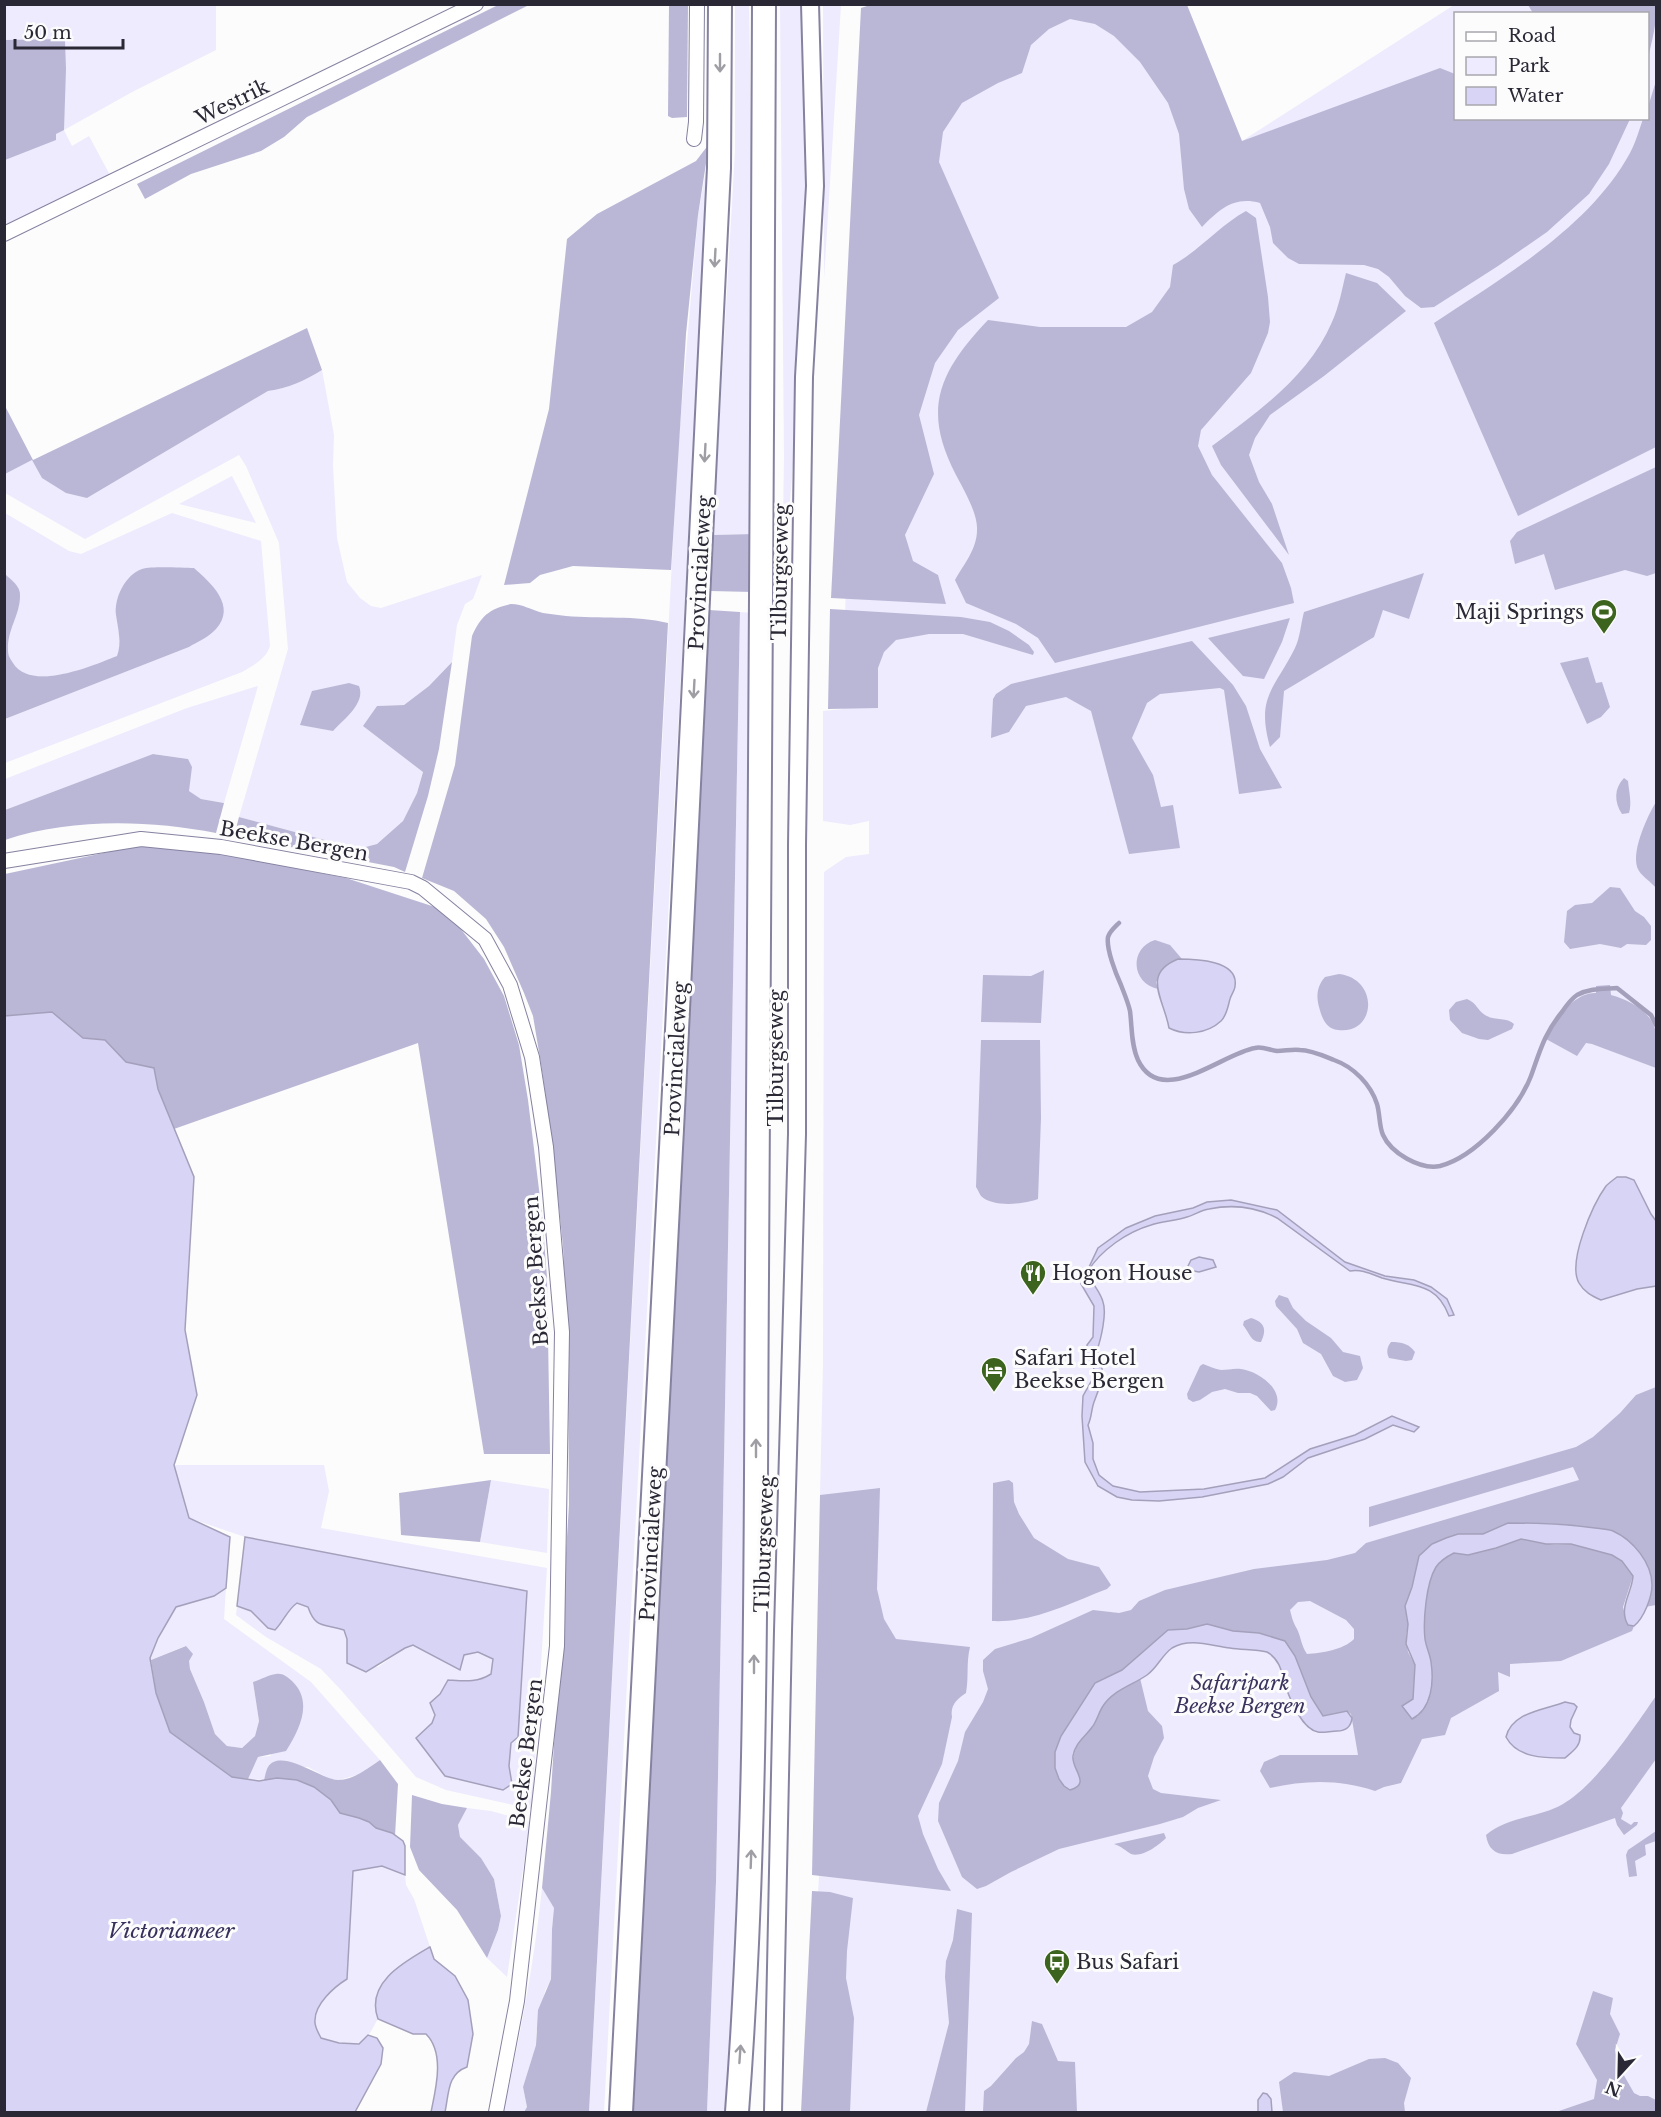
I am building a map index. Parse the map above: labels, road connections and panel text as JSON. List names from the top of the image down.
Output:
{
  "streets": {
    "highway": ["Provincialeweg"],
    "street": ["Westrik", "Tilburgseweg", "Beekse Bergen"]
  },
  "water": ["Victoriameer"],
  "parks": ["Safaripark Beekse Bergen"],
  "places": {
    "sports": ["Maji Springs"],
    "restaurant": ["Hogon House"],
    "hotel": ["Safari Hotel Beekse Bergen"],
    "bus stop": ["Bus Safari"]
  },
  "legend": ["Road", "Park", "Water"],
  "scale_bar": "50 m",
  "north": "bottom"
}
